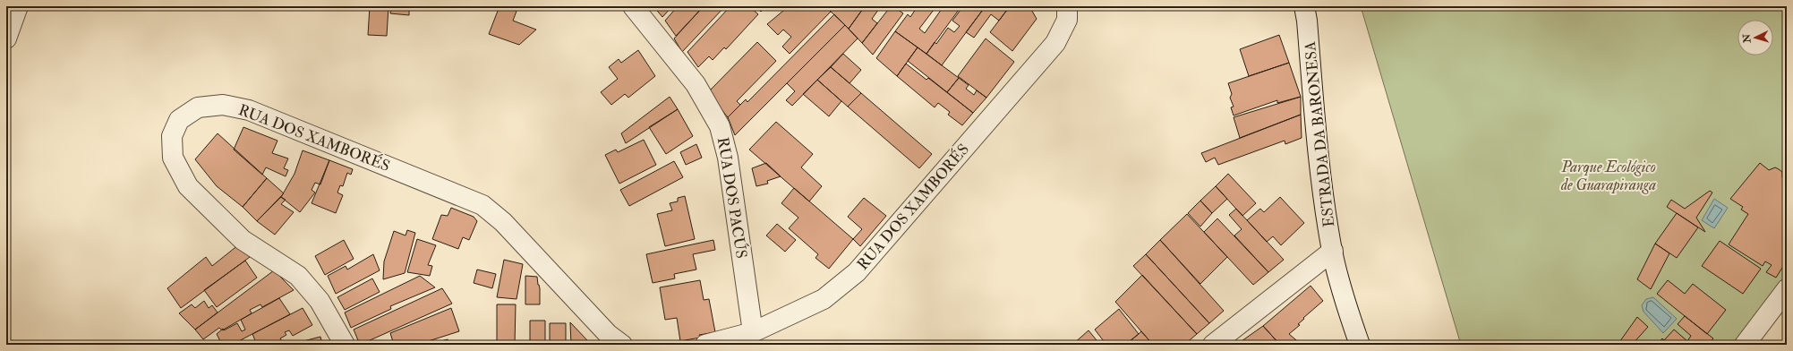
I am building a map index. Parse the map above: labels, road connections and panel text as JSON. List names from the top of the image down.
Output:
{
  "streets": {
    "street": ["ESTRADA DA BARONESA", "RUA DOS XAMBORÉS", "RUA DOS PACÚS"]
  },
  "crossings": [
    ["RUA DOS XAMBORÉS", "RUA DOS PACÚS"]
  ],
  "parks": ["Parque Ecológico de Guarapiranga"],
  "north": "left"
}
